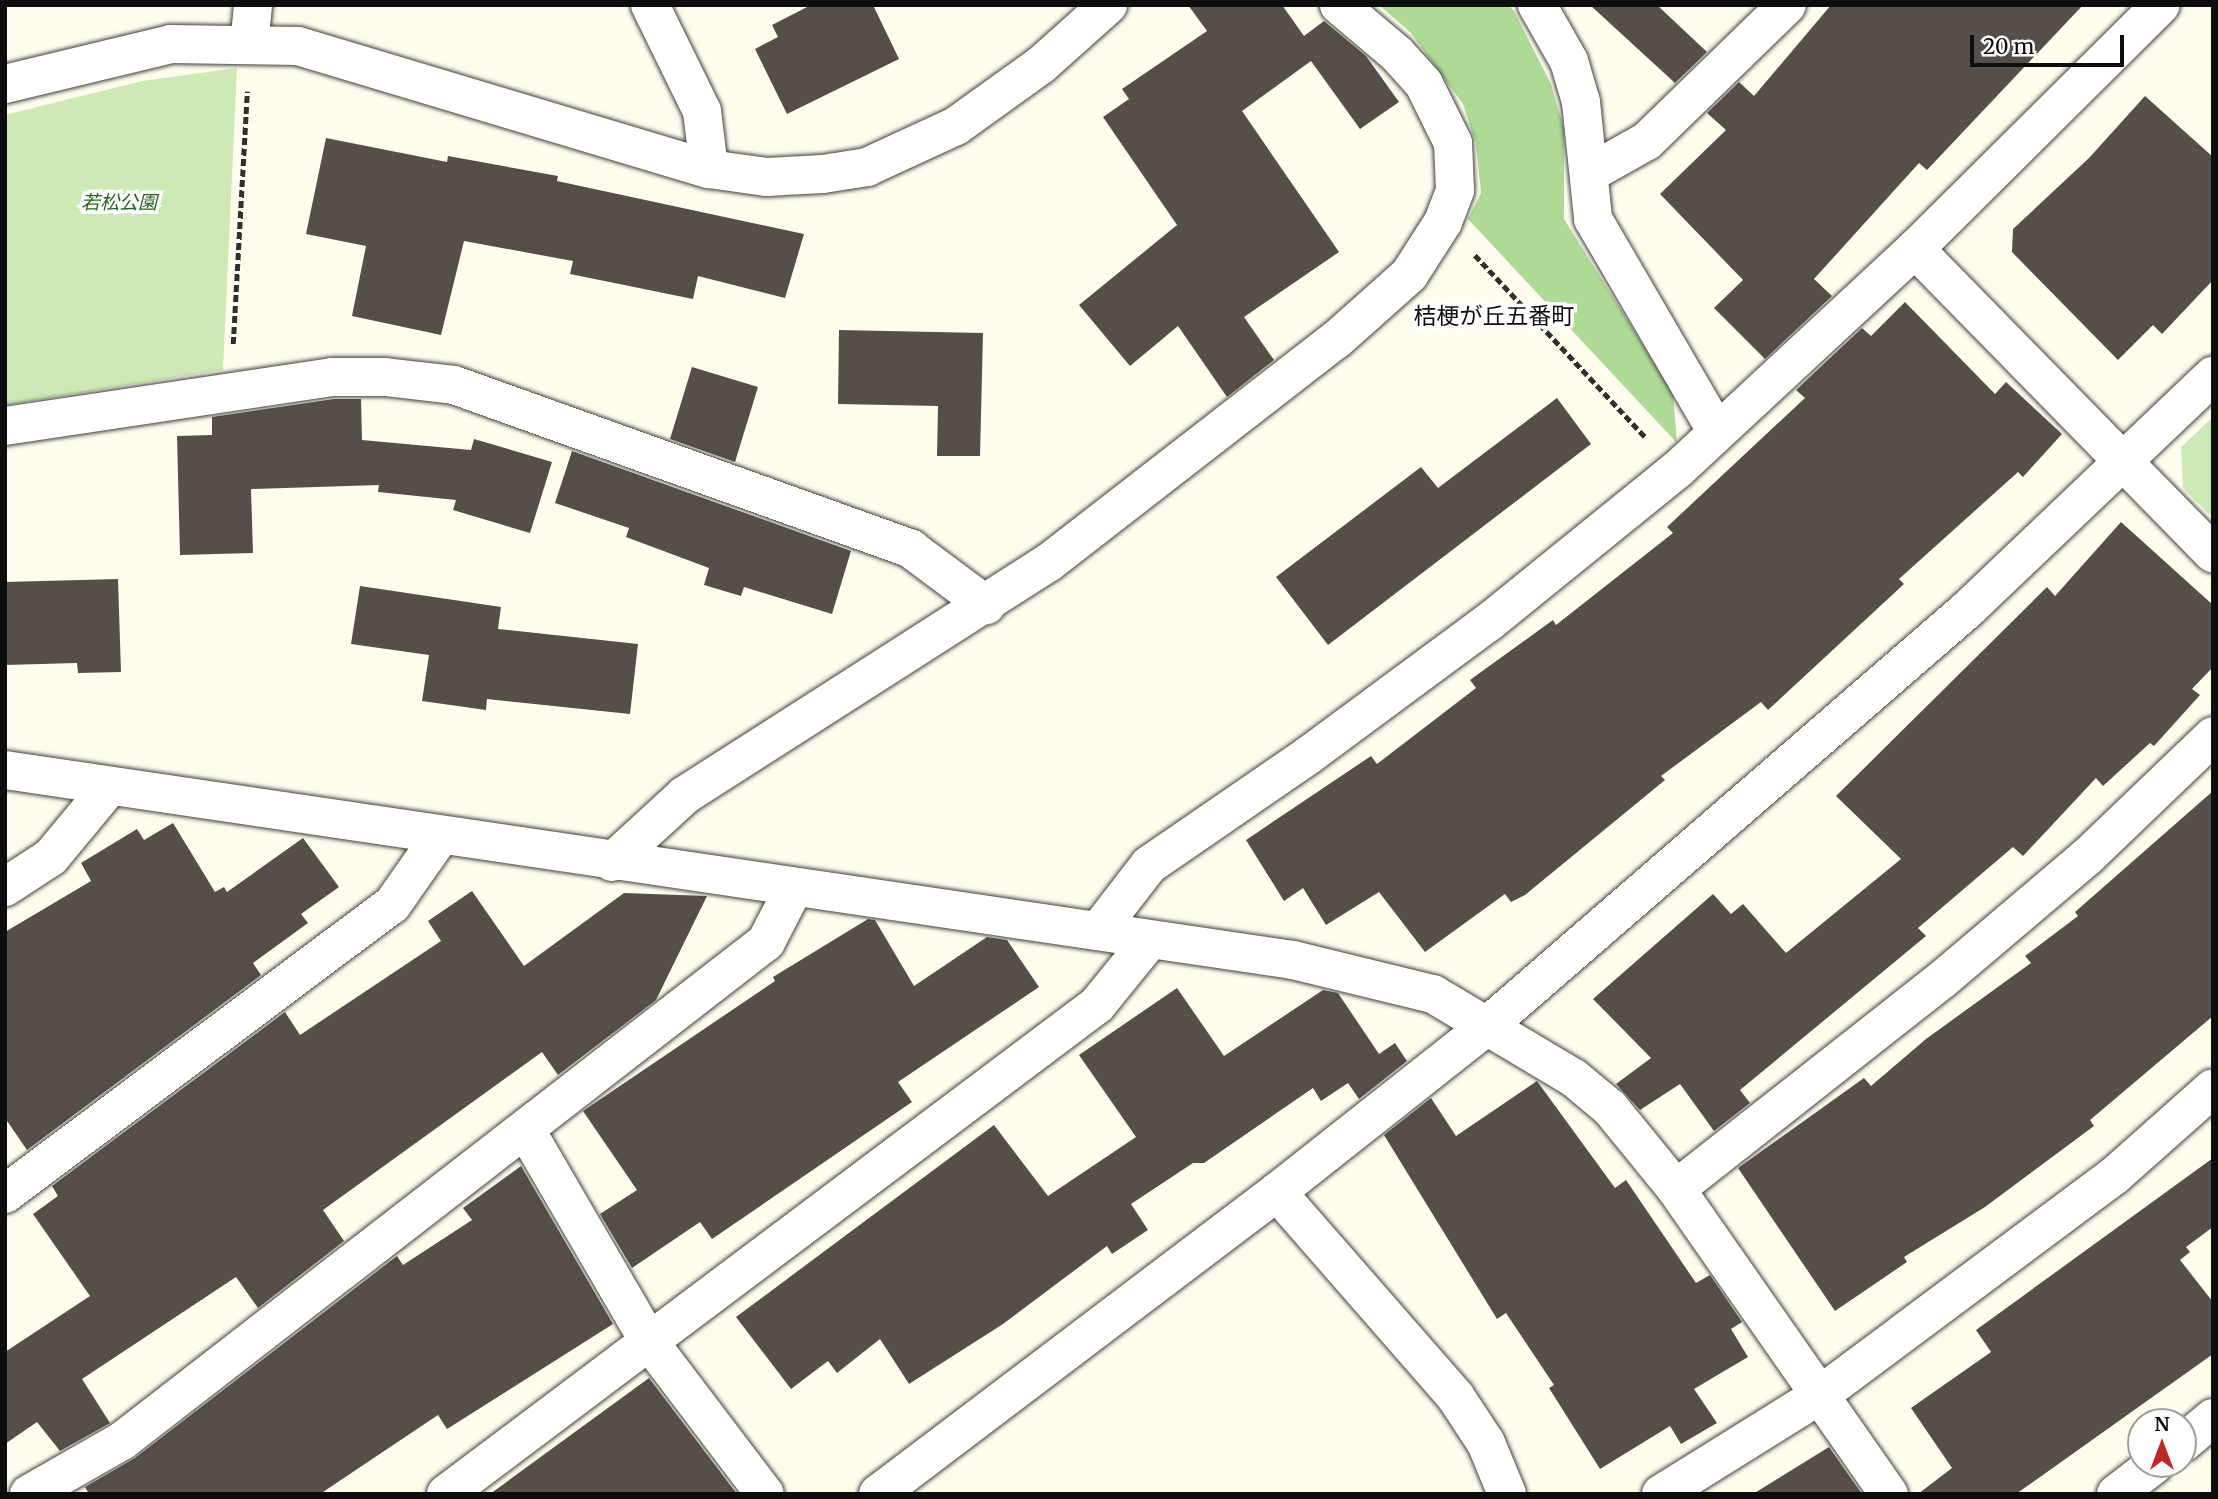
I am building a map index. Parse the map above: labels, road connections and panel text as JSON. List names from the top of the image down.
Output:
{
  "districts": ["桔梗が丘五番町"],
  "parks": ["若松公園"],
  "scale_bar": "20 m",
  "north": "top"
}
